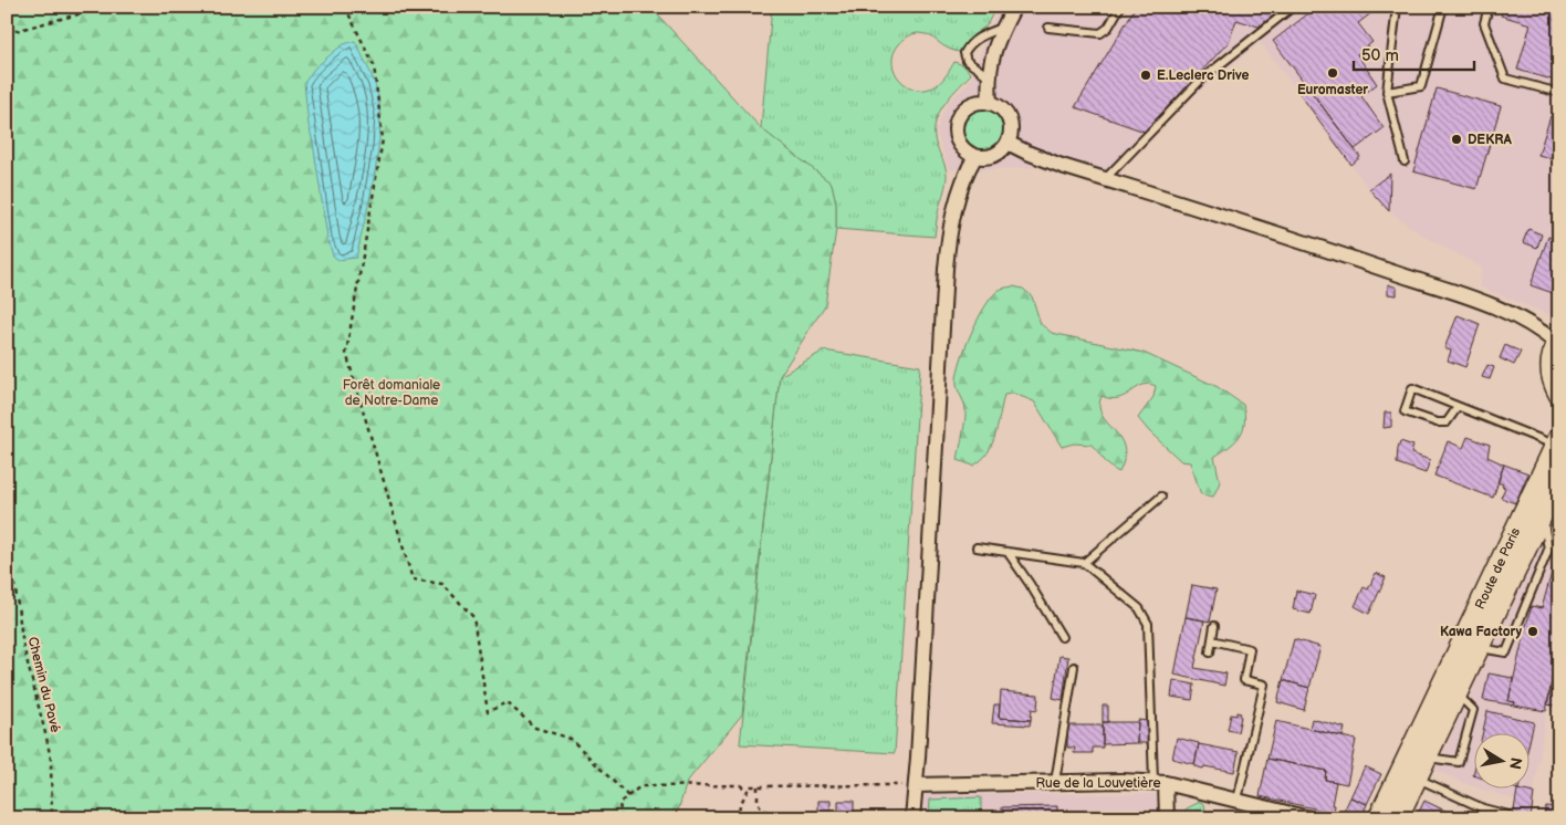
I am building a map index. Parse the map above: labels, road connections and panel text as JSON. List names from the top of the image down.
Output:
{
  "streets": {
    "main road": ["Route de Paris"],
    "street": ["Rue de la Louvetière"],
    "path": ["Chemin du Pavé"]
  },
  "parks": ["Forêt domaniale de Notre-Dame"],
  "places": [
    "Euromaster",
    "E.Leclerc Drive",
    "DEKRA",
    "Kawa Factory"
  ],
  "scale_bar": "50 m",
  "north": "right"
}
